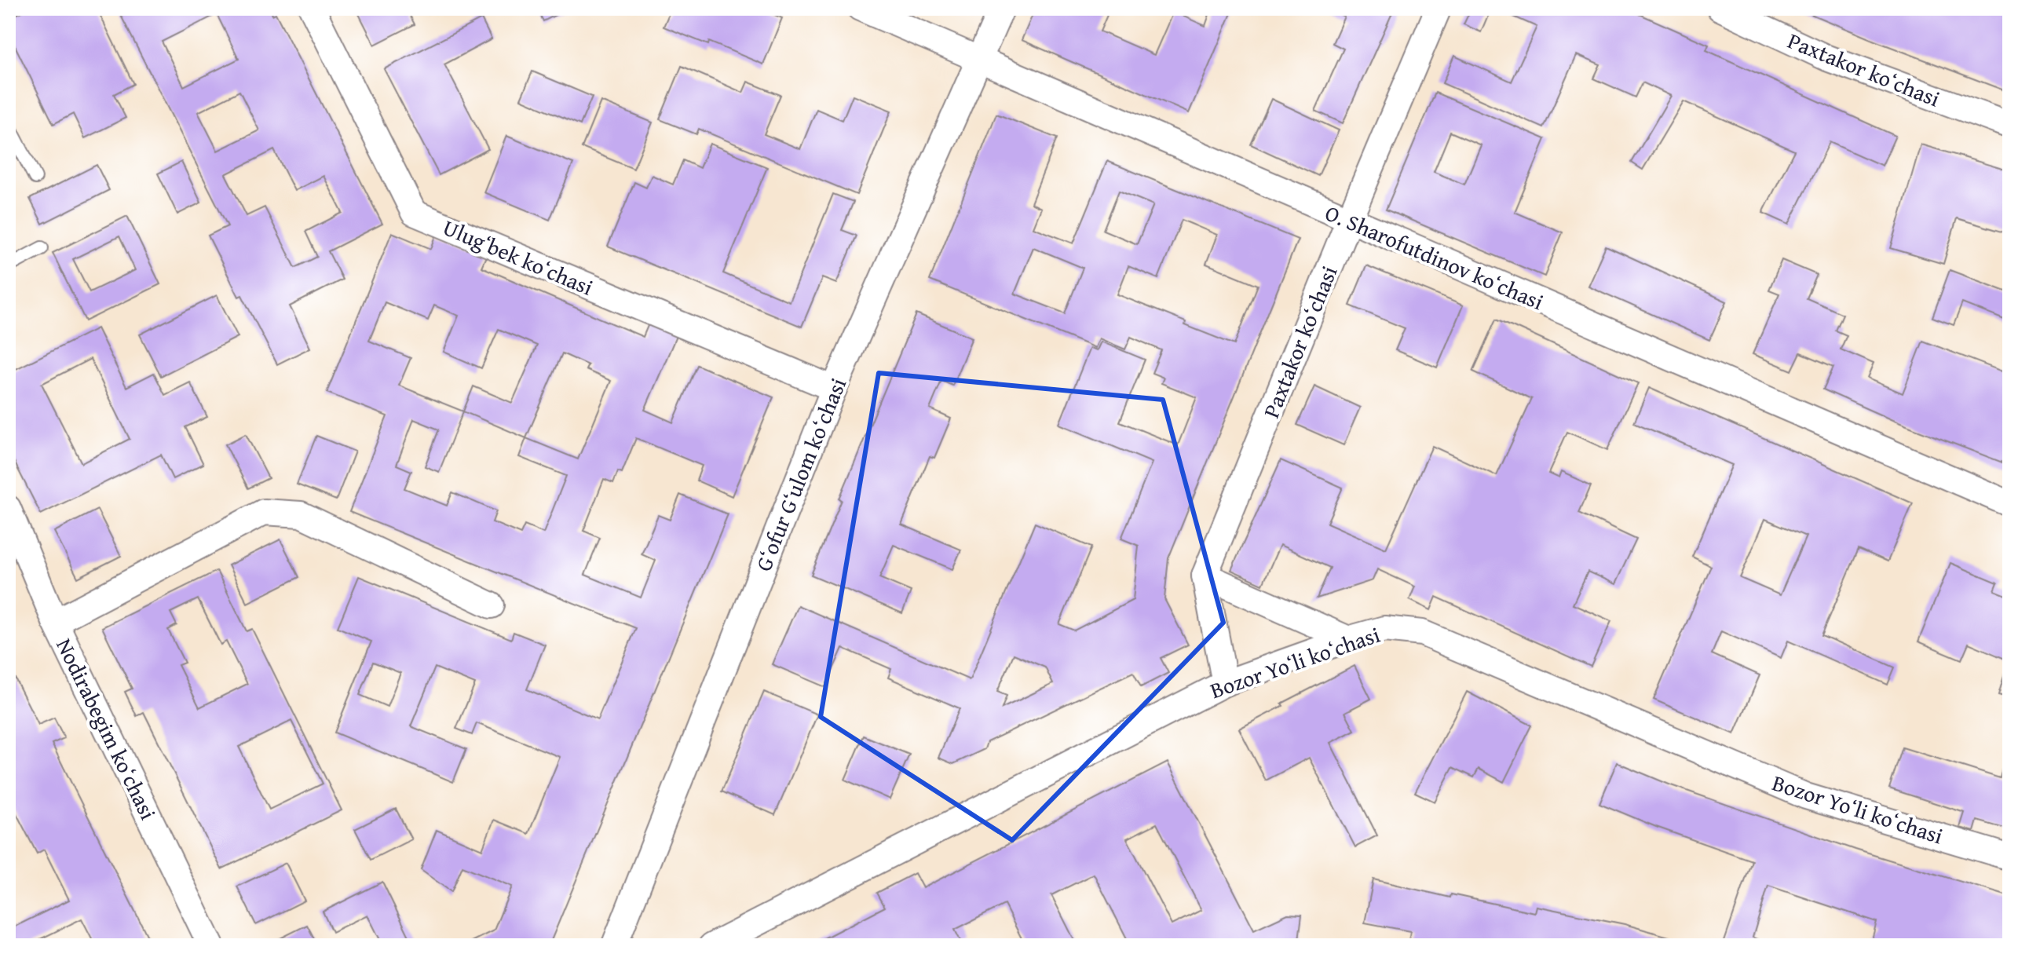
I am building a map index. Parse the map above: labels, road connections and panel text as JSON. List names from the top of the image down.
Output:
{
  "streets": {
    "street": [
      "Paxtakor koʻchasi",
      "Ulugʻbek koʻchasi",
      "O. Sharofutdinov koʻchasi",
      "Gʻofur Gʻulom koʻchasi",
      "Bozor Yoʻli koʻchasi",
      "Nodirabegim koʻchasi"
    ]
  },
  "crossings": [
    ["Paxtakor koʻchasi", "O. Sharofutdinov koʻchasi"],
    ["Ulugʻbek koʻchasi", "Gʻofur Gʻulom koʻchasi"],
    ["O. Sharofutdinov koʻchasi", "Gʻofur Gʻulom koʻchasi"]
  ]
}
